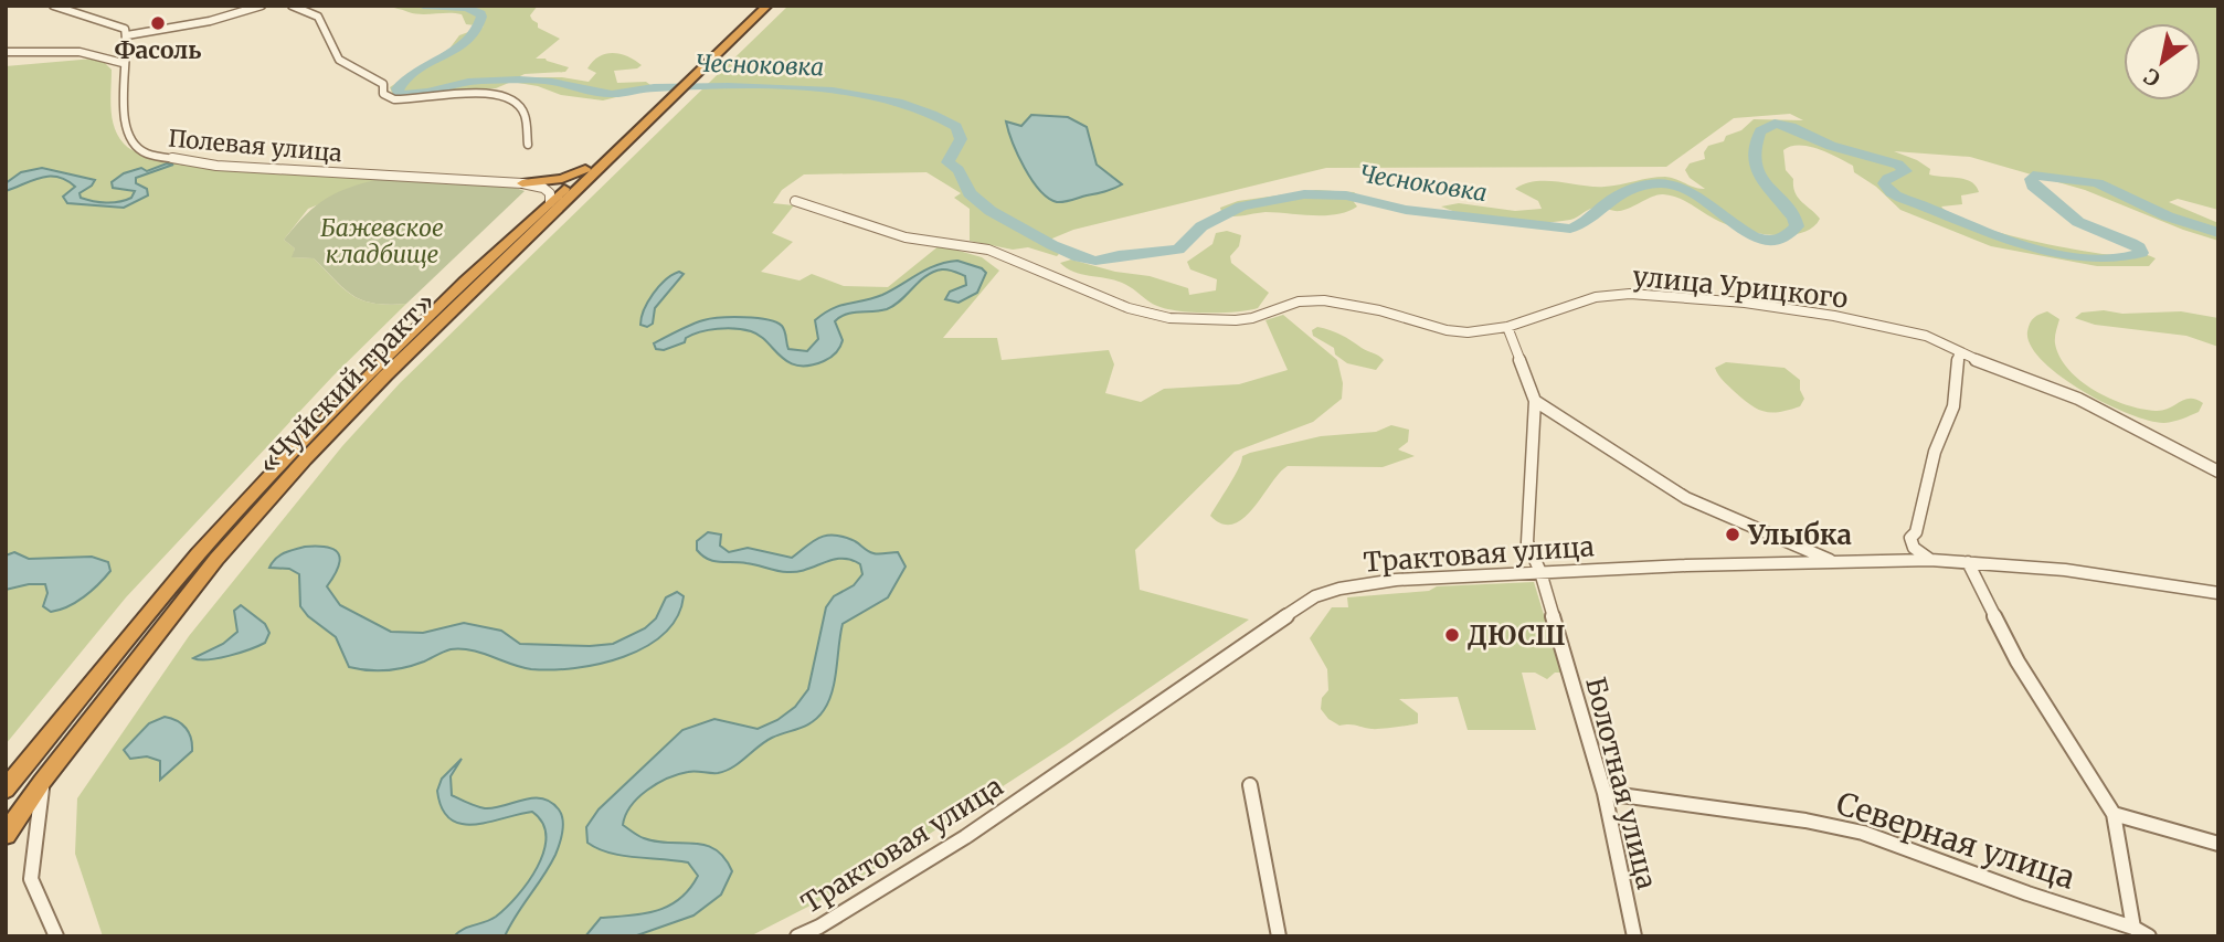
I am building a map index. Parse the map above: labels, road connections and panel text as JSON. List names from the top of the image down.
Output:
{
  "streets": {
    "highway": ["«Чуйский тракт»"],
    "street": [
      "Полевая улица",
      "улица Урицкого",
      "Трактовая улица",
      "Болотная улица",
      "Северная улица"
    ]
  },
  "crossings": [
    ["улица Урицкого", "Болотная улица"],
    ["Трактовая улица", "Болотная улица"],
    ["Болотная улица", "Северная улица"]
  ],
  "water": ["Чесноковка"],
  "parks": ["Бажевское кладбище"],
  "places": ["Фасоль", "Улыбка", "ДЮСШ"],
  "north": "bottom left"
}
